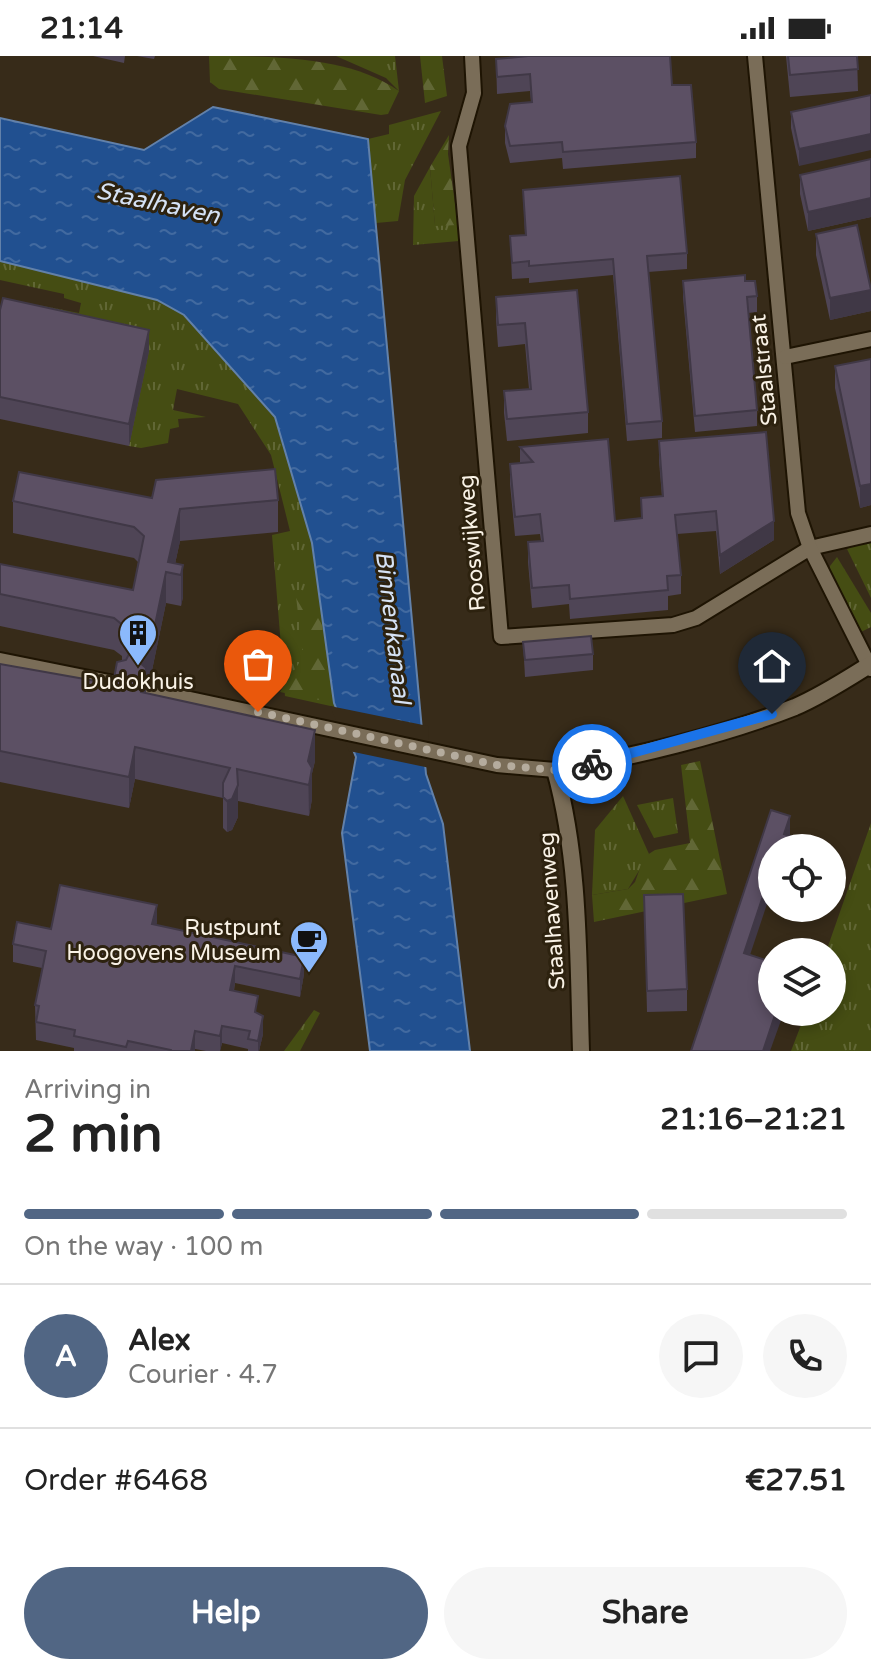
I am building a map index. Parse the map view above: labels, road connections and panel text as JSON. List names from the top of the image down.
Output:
{
  "streets": {
    "street": ["Staalstraat", "Rooswijkweg", "Staalhavenweg"]
  },
  "crossings": [
    ["Staalstraat", "Rooswijkweg"]
  ],
  "water": ["Staalhaven", "Binnenkanaal"],
  "places": {
    "building": ["Dudokhuis"],
    "cafe": ["Rustpunt Hoogovens Museum"]
  },
  "page": {
    "status": "21:14",
    "heading": ["2 min", "Arriving in", "21:16–21:21"],
    "panel": [
      "Alex",
      "Courier · 4.7",
      "Order #6468",
      "€27.51"
    ],
    "bar": "On the way · 100 m",
    "round": "A",
    "buttons": ["Help", "Share"]
  }
}
